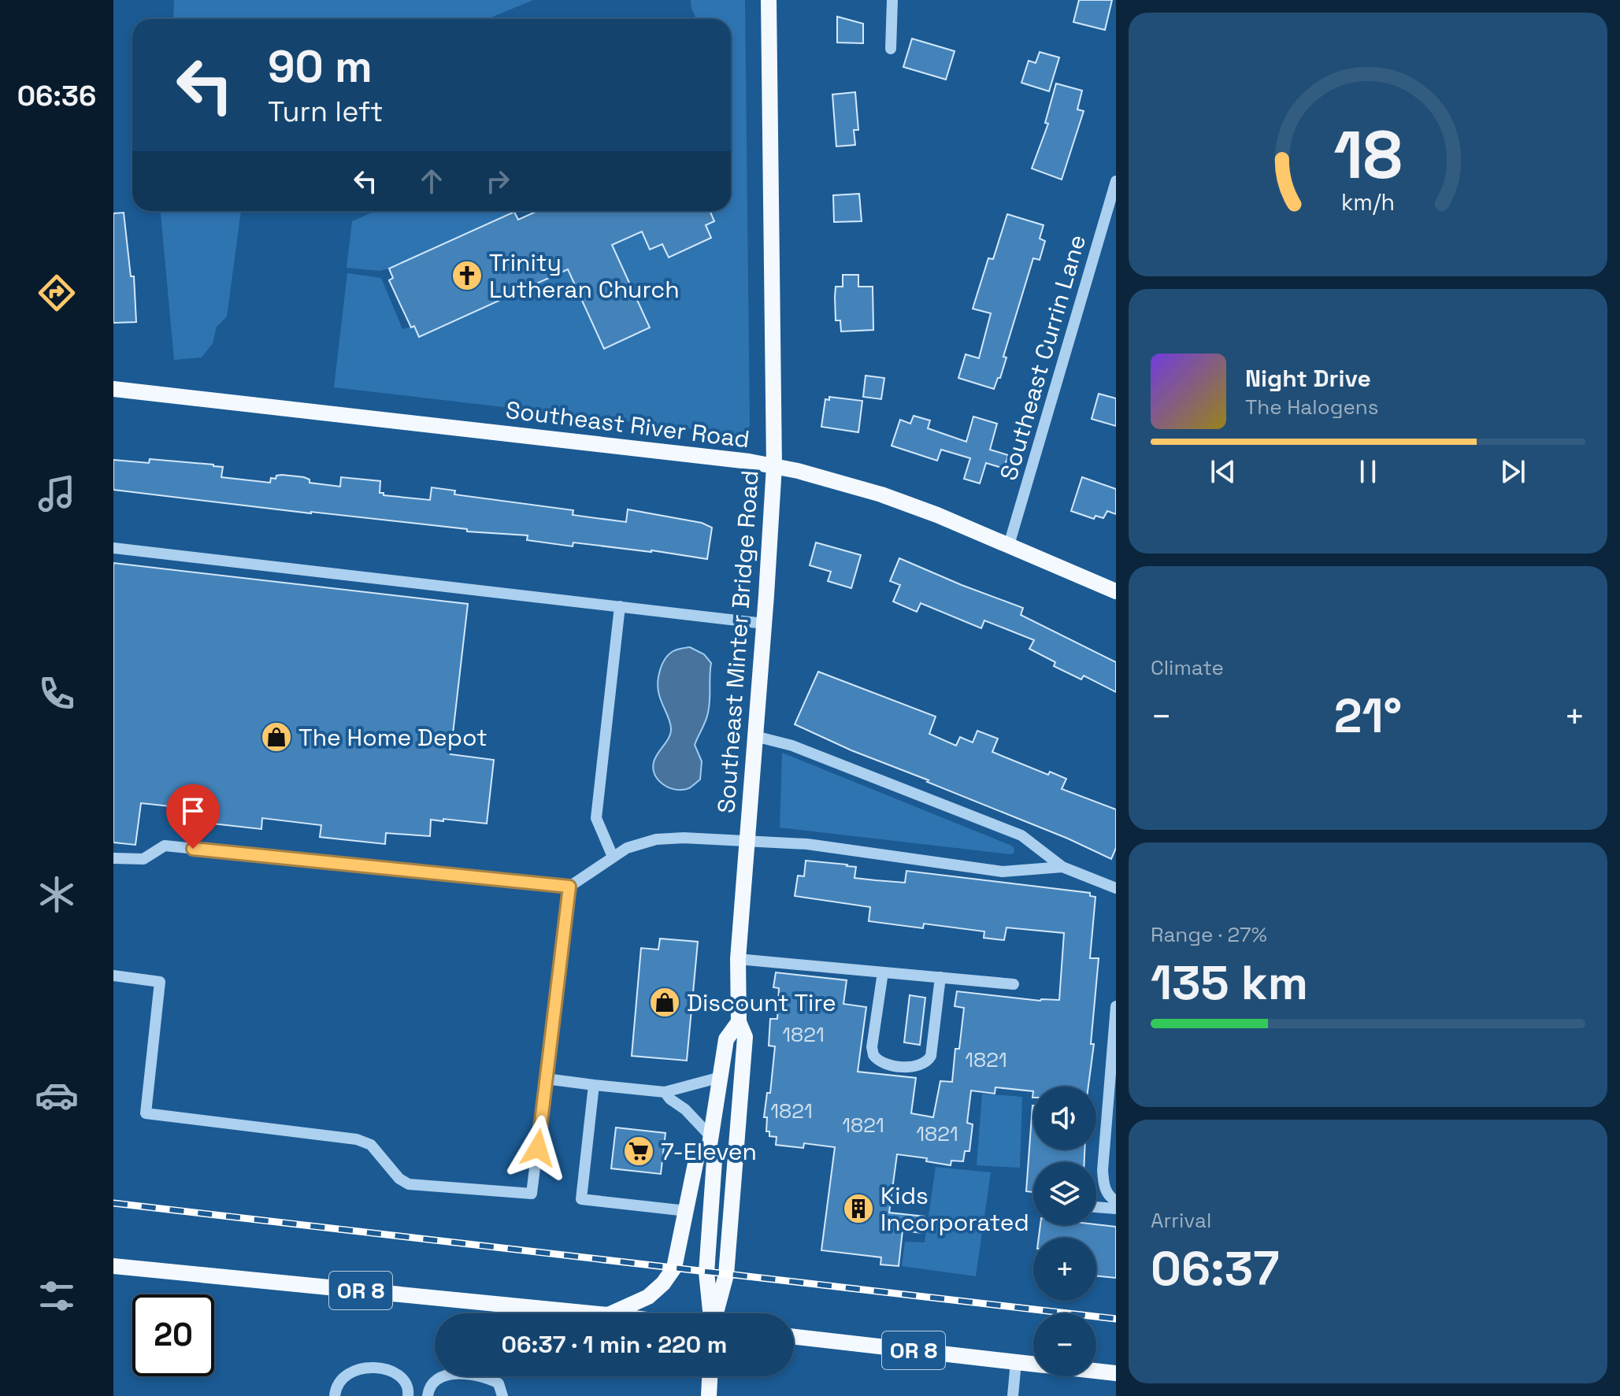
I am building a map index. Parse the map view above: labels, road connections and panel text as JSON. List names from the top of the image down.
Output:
{
  "streets": {
    "main road": ["Southeast River Road", "Southeast Minter Bridge Road", "OR 8"],
    "street": ["Southeast Currin Lane"]
  },
  "crossings": [
    ["Southeast Currin Lane", "Southeast River Road"],
    ["Southeast River Road", "Southeast Minter Bridge Road"]
  ],
  "places": {
    "church": ["Trinity Lutheran Church"],
    "shop": ["The Home Depot", "Discount Tire"],
    "supermarket": ["7-Eleven"],
    "building": ["Kids Incorporated"]
  },
  "house_numbers": [
    "1821",
    "1821",
    "1821",
    "1821",
    "1821"
  ],
  "page": {
    "tabs": "06:36",
    "turn": ["90 m", "Turn left"],
    "song": ["Night Drive", "The Halogens"],
    "tile": [
      "Climate",
      ["Range · 27%", "135 km"],
      ["Arrival", "06:37"]
    ],
    "heat": ["−", "21°", "+"],
    "map_buttons": ["+", "−"],
    "limit": "20",
    "trip": "06:37 · 1 min · 220 m",
    "gauge": ["18", "km/h"]
  }
}
